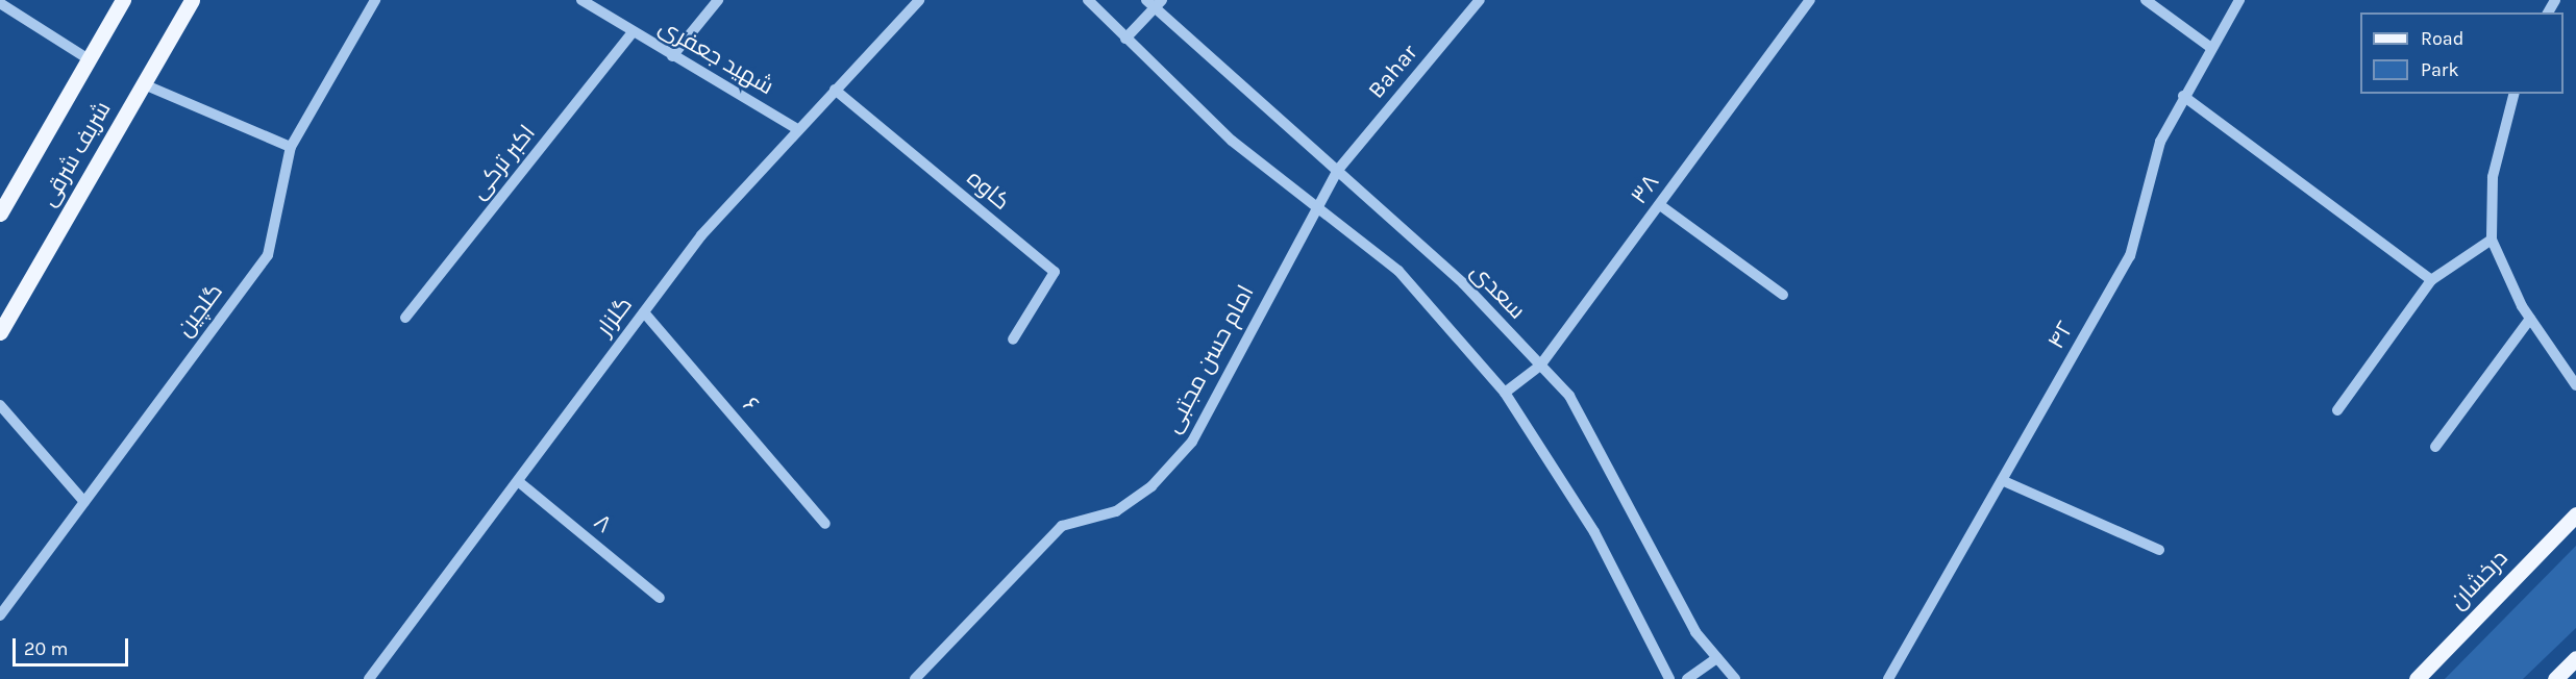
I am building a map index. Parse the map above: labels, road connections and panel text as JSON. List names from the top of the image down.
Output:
{
  "streets": {
    "main road": ["شریف شرقی", "درخشان"],
    "street": [
      "شهید جعفری",
      "Bahar",
      "اکبر ترکی",
      "۳۸",
      "کاوه",
      "سعدی",
      "گلچین",
      "گلزار",
      "۴۲",
      "امام حسن مجتبی",
      "۶",
      "۸"
    ]
  },
  "crossings": [
    ["شهید جعفری", "اکبر ترکی"],
    ["شهید جعفری", "گلزار"],
    ["Bahar", "سعدی"],
    ["Bahar", "امام حسن مجتبی"],
    ["۳۸", "سعدی"],
    ["کاوه", "گلزار"],
    ["سعدی", "امام حسن مجتبی"],
    ["گلزار", "۶"],
    ["گلزار", "۸"]
  ],
  "legend": ["Road", "Park"],
  "scale_bar": "20 m"
}
